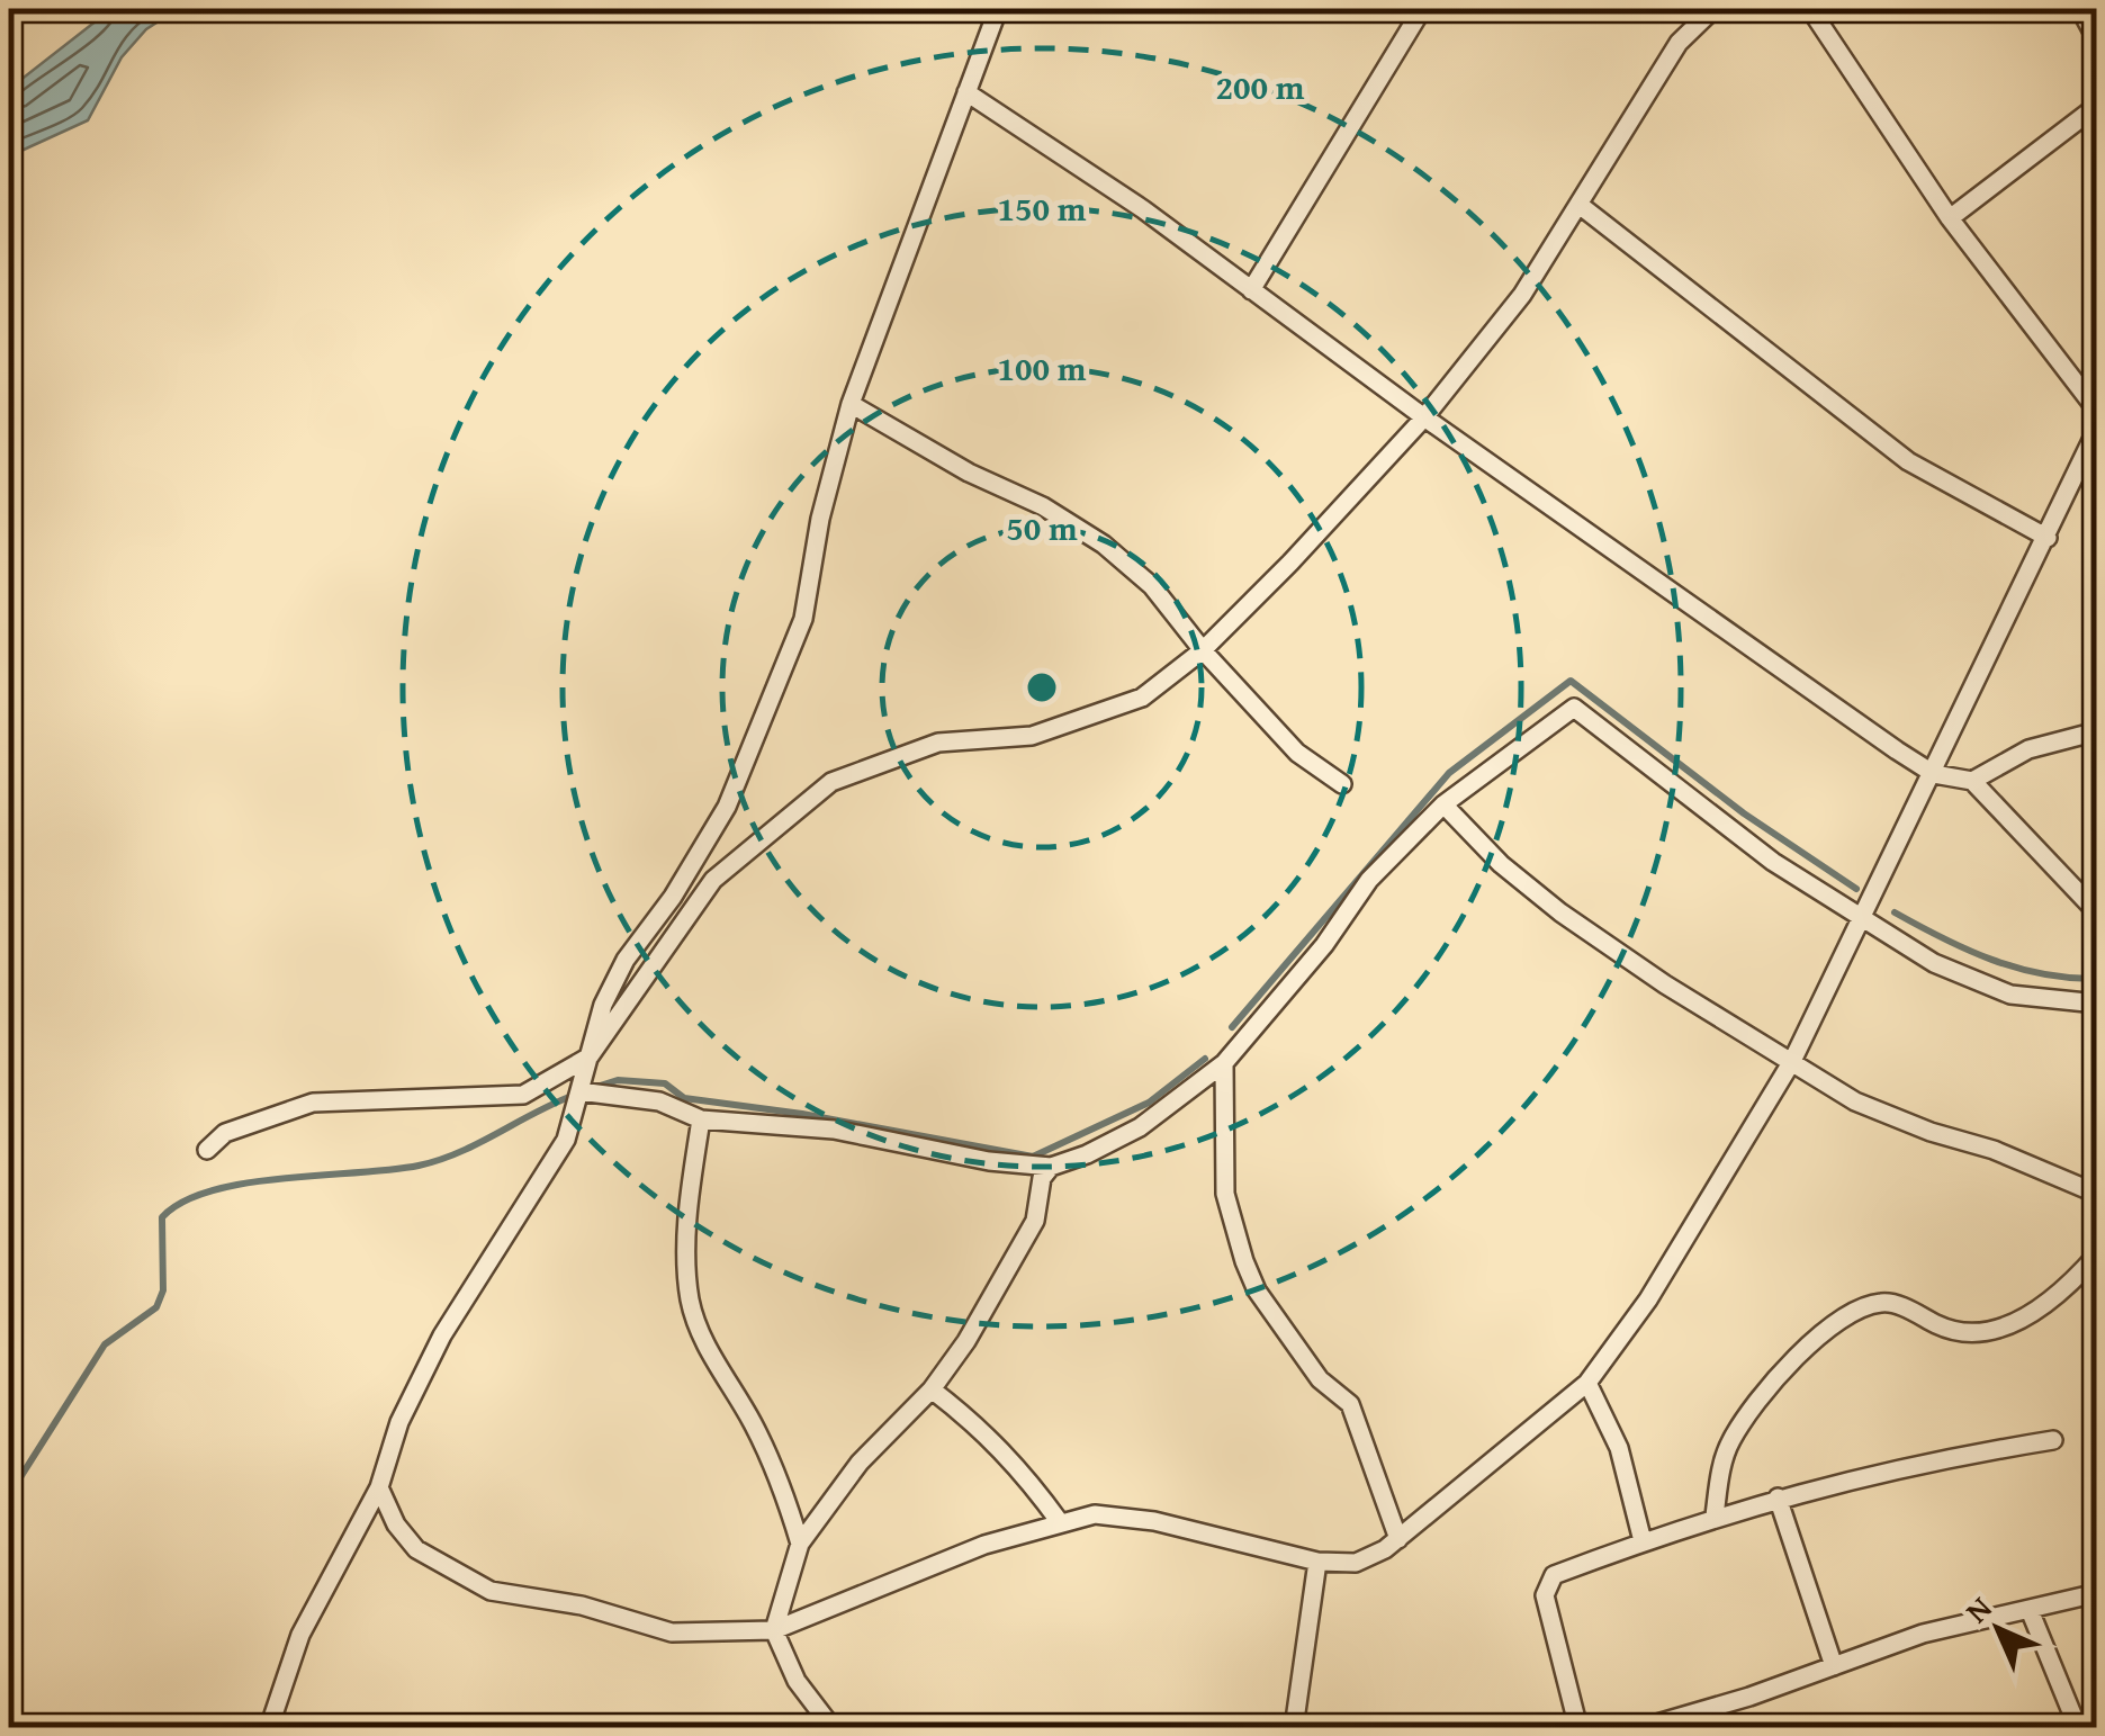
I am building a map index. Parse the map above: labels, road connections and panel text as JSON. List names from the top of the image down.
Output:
{
  "north": "top left",
  "rings": [
    "200 m",
    "150 m",
    "100 m",
    "50 m"
  ]
}
